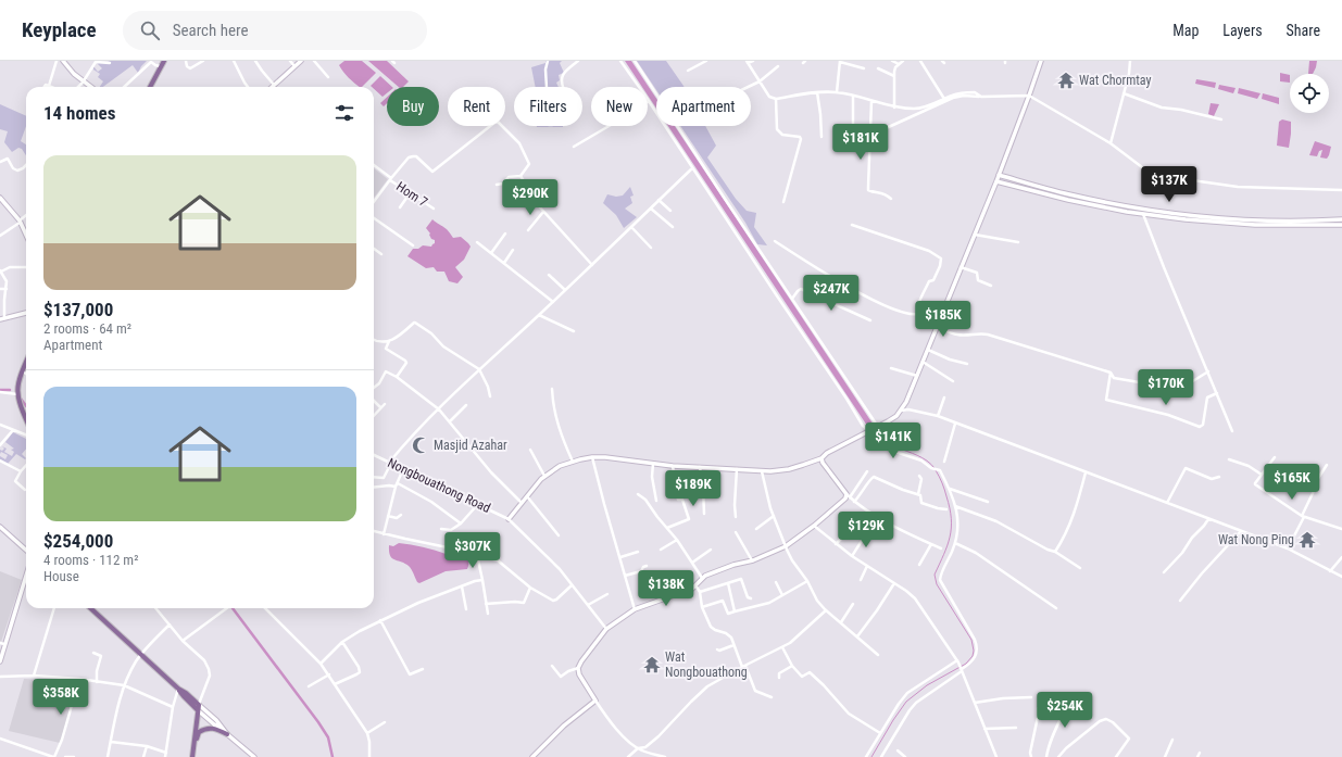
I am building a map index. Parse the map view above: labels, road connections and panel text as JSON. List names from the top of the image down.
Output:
{
  "streets": {
    "street": ["Hom 7", "Nongbouathong Road"]
  },
  "places": {
    "temple": ["Wat Chormtay", "Wat Nong Ping", "Wat Nongbouathong"],
    "mosque": ["Masjid Azahar"]
  },
  "page": {
    "header": "Keyplace",
    "search": "Search here",
    "nav": ["Map", "Layers", "Share"],
    "chip": [
      "Buy",
      "Rent",
      "Filters",
      "New",
      "Apartment"
    ],
    "heading": "14 homes",
    "price": [
      "$181K",
      "$137K",
      "$290K",
      "$247K",
      "$185K",
      "$170K",
      "$141K",
      "$165K",
      "$189K",
      "$129K",
      "$307K",
      "$138K",
      "$358K",
      "$254K"
    ],
    "list": [
      {
        "name": "$137,000",
        "note": "2 rooms · 64 m² · Apartment"
      },
      {
        "name": "$254,000",
        "note": "4 rooms · 112 m² · House"
      }
    ]
  }
}
